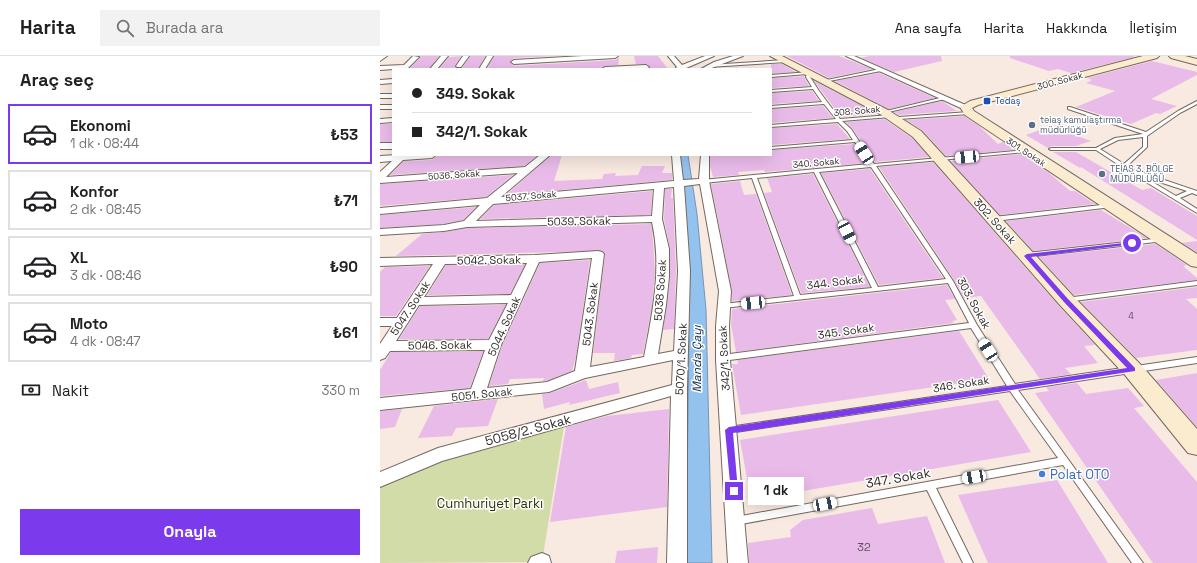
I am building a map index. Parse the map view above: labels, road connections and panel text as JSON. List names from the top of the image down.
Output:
{
  "streets": {
    "street": [
      "300. Sokak",
      "301. Sokak",
      "5036. Sokak",
      "5037. Sokak",
      "5039. Sokak",
      "302. Sokak",
      "5042. Sokak",
      "5038 Sokak",
      "5047. Sokak",
      "5043. Sokak",
      "5044. Sokak",
      "5046. Sokak",
      "342/1. Sokak",
      "5070/1. Sokak",
      "5051. Sokak",
      "5058/2. Sokak"
    ],
    "lane": [
      "308. Sokak",
      "340. Sokak",
      "344. Sokak",
      "303. Sokak",
      "345. Sokak",
      "346. Sokak",
      "347. Sokak"
    ]
  },
  "crossings": [
    ["300. Sokak", "308. Sokak"],
    ["300. Sokak", "301. Sokak"],
    ["308. Sokak", "301. Sokak"],
    ["308. Sokak", "302. Sokak"],
    ["308. Sokak", "303. Sokak"],
    ["301. Sokak", "340. Sokak"],
    ["340. Sokak", "5037. Sokak"],
    ["340. Sokak", "302. Sokak"],
    ["340. Sokak", "303. Sokak"],
    ["340. Sokak", "342/1. Sokak"],
    ["5037. Sokak", "342/1. Sokak"],
    ["5037. Sokak", "5070/1. Sokak"],
    ["5039. Sokak", "5038 Sokak"],
    ["302. Sokak", "303. Sokak"],
    ["302. Sokak", "346. Sokak"],
    ["5042. Sokak", "5047. Sokak"],
    ["5042. Sokak", "5043. Sokak"],
    ["5042. Sokak", "5044. Sokak"],
    ["344. Sokak", "303. Sokak"],
    ["344. Sokak", "342/1. Sokak"],
    ["5038 Sokak", "5051. Sokak"],
    ["303. Sokak", "345. Sokak"],
    ["303. Sokak", "346. Sokak"],
    ["303. Sokak", "347. Sokak"],
    ["5047. Sokak", "5046. Sokak"],
    ["5043. Sokak", "5051. Sokak"],
    ["5044. Sokak", "5046. Sokak"],
    ["5044. Sokak", "5051. Sokak"],
    ["345. Sokak", "342/1. Sokak"],
    ["342/1. Sokak", "346. Sokak"],
    ["342/1. Sokak", "347. Sokak"],
    ["5070/1. Sokak", "5051. Sokak"],
    ["5070/1. Sokak", "5058/2. Sokak"]
  ],
  "water": ["Manda Çayı"],
  "parks": ["Cumhuriyet Parkı"],
  "places": {
    "transit": ["Tedaş"],
    "other": ["teiaş kamulaştırma müdürlüğü", "TEİAŞ 3. BÖLGE MÜDÜRLÜĞÜ", "Polat OTO"]
  },
  "house_numbers": ["4", "32"],
  "page": {
    "header": "Harita",
    "search": "Burada ara",
    "nav": [
      "Ana sayfa",
      "Harita",
      "Hakkında",
      "İletişim"
    ],
    "heading": "Araç seç",
    "banner": ["349. Sokak", "342/1. Sokak"],
    "list": [
      {
        "name": "Ekonomi",
        "note": "1 dk · 08:44",
        "value": "₺53"
      },
      {
        "name": "Konfor",
        "note": "2 dk · 08:45",
        "value": "₺71"
      },
      {
        "name": "XL",
        "note": "3 dk · 08:46",
        "value": "₺90"
      },
      {
        "name": "Moto",
        "note": "4 dk · 08:47",
        "value": "₺61"
      }
    ],
    "pay": ["Nakit", "330 m"],
    "bubble": "1 dk",
    "buttons": "Onayla"
  }
}
